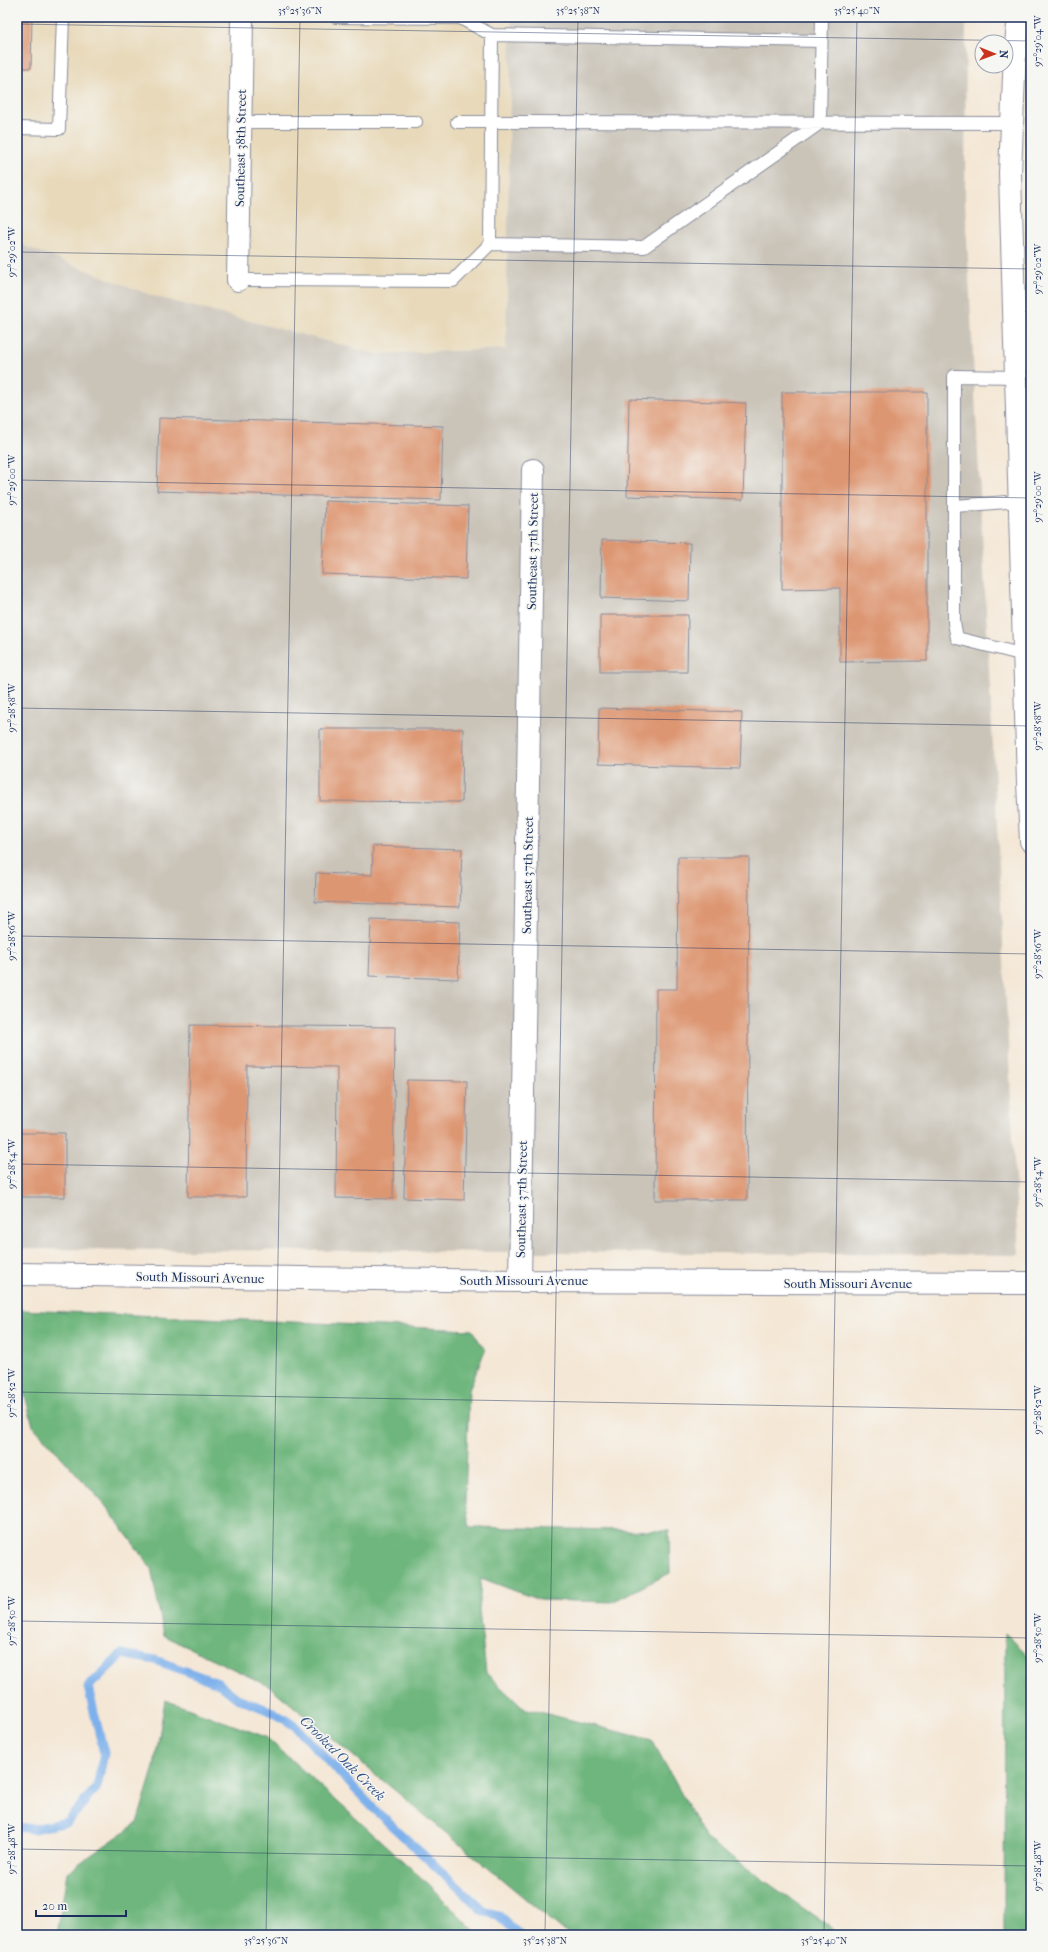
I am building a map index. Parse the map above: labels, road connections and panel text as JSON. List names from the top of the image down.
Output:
{
  "streets": {
    "street": ["Southeast 38th Street", "Southeast 37th Street", "South Missouri Avenue"]
  },
  "crossings": [
    ["Southeast 37th Street", "South Missouri Avenue"]
  ],
  "water": ["Crooked Oak Creek"],
  "scale_bar": "20 m",
  "north": "right",
  "coordinates": [
    "35°25'36\"N",
    "35°25'38\"N",
    "35°25'40\"N",
    "97°29'04\"W",
    "97°29'02\"W",
    "97°29'00\"W",
    "97°28'58\"W",
    "97°28'56\"W",
    "97°28'54\"W",
    "97°28'52\"W",
    "97°28'50\"W",
    "97°28'48\"W"
  ]
}
